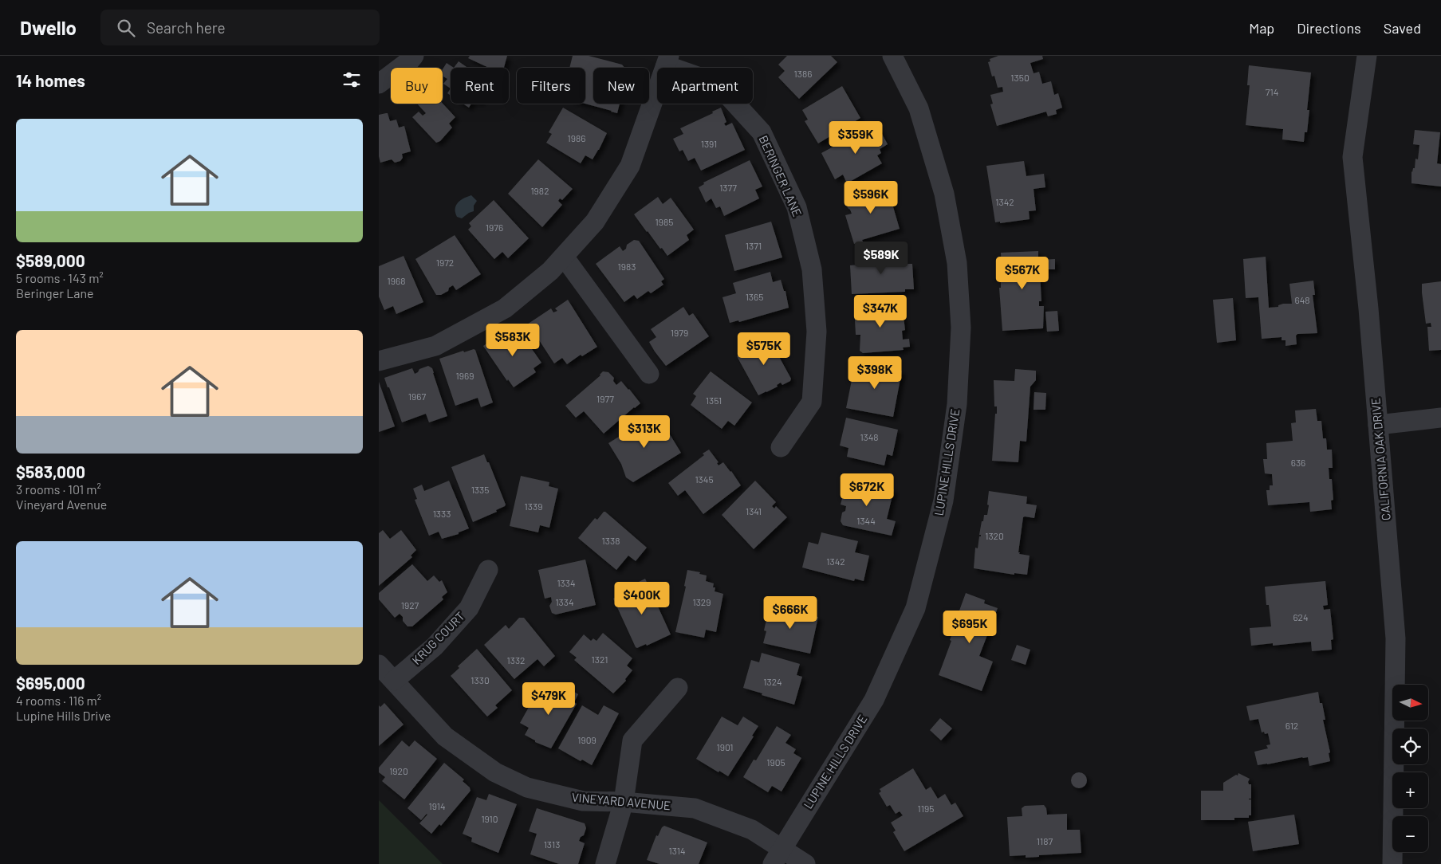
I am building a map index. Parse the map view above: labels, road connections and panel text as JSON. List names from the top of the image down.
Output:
{
  "streets": {
    "street": [
      "BERINGER LANE",
      "CALIFORNIA OAK DRIVE",
      "LUPINE HILLS DRIVE",
      "KRUG COURT",
      "VINEYARD AVENUE"
    ]
  },
  "crossings": [
    ["LUPINE HILLS DRIVE", "VINEYARD AVENUE"],
    ["KRUG COURT", "VINEYARD AVENUE"]
  ],
  "house_numbers": [
    "1386",
    "1350",
    "714",
    "1986",
    "1391",
    "1377",
    "1982",
    "1342",
    "1985",
    "1976",
    "1371",
    "1972",
    "1983",
    "1968",
    "1365",
    "648",
    "1979",
    "1969",
    "1967",
    "1977",
    "1351",
    "1348",
    "636",
    "1345",
    "1335",
    "1339",
    "1341",
    "1333",
    "1344",
    "1320",
    "1338",
    "1342",
    "1334",
    "1334",
    "1329",
    "1927",
    "624",
    "1321",
    "1332",
    "1330",
    "1324",
    "612",
    "1909",
    "1901",
    "1905",
    "1920",
    "1914",
    "1195",
    "1910",
    "1187",
    "1313",
    "1314"
  ],
  "north": "right",
  "page": {
    "header": "Dwello",
    "search": "Search here",
    "nav": ["Map", "Directions", "Saved"],
    "heading": "14 homes",
    "chip": [
      "Buy",
      "Rent",
      "Filters",
      "New",
      "Apartment"
    ],
    "list": [
      {
        "name": "$589,000",
        "note": "5 rooms · 143 m² · Beringer Lane"
      },
      {
        "name": "$583,000",
        "note": "3 rooms · 101 m² · Vineyard Avenue"
      },
      {
        "name": "$695,000",
        "note": "4 rooms · 116 m² · Lupine Hills Drive"
      }
    ],
    "price": [
      "$359K",
      "$596K",
      "$589K",
      "$567K",
      "$347K",
      "$583K",
      "$575K",
      "$398K",
      "$313K",
      "$672K",
      "$400K",
      "$666K",
      "$695K",
      "$479K"
    ],
    "map_buttons": ["+", "−"]
  }
}
